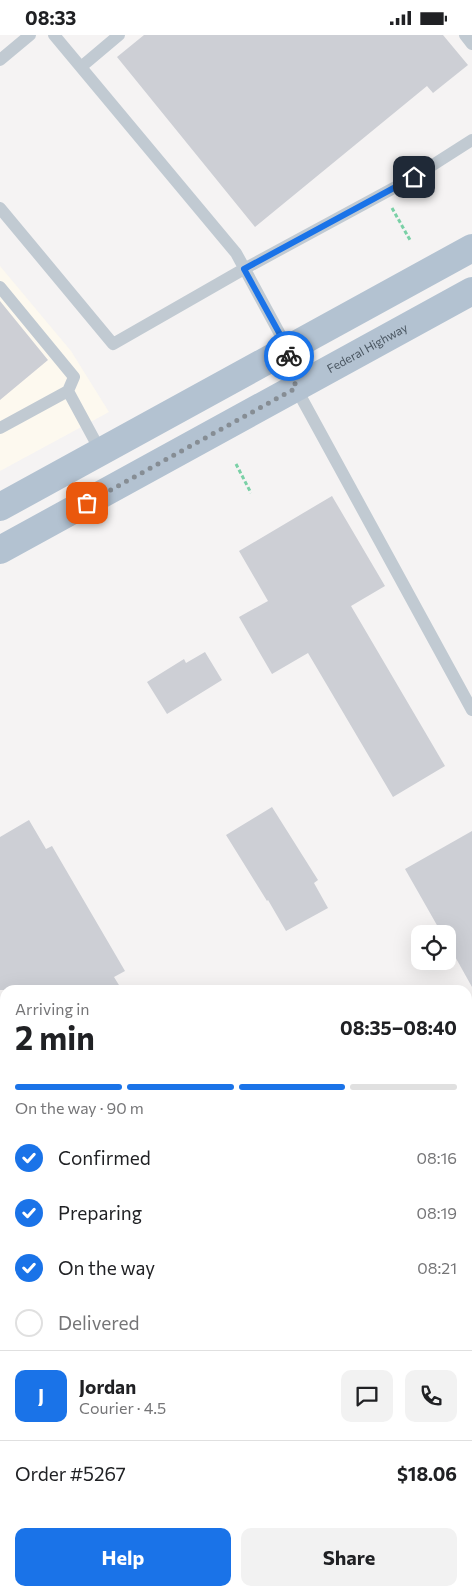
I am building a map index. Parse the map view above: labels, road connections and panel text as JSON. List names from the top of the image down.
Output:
{
  "streets": {
    "main road": ["Federal Highway"]
  },
  "page": {
    "status": "08:33",
    "heading": ["2 min", "Arriving in", "08:35–08:40"],
    "panel": [
      "Jordan",
      "Courier · 4.5",
      "Order #5267",
      "$18.06"
    ],
    "bar": "On the way · 90 m",
    "list": [
      ["Confirmed", "08:16"],
      ["Preparing", "08:19"],
      ["On the way", "08:21"],
      "Delivered"
    ],
    "round": "J",
    "buttons": ["Help", "Share"]
  }
}
